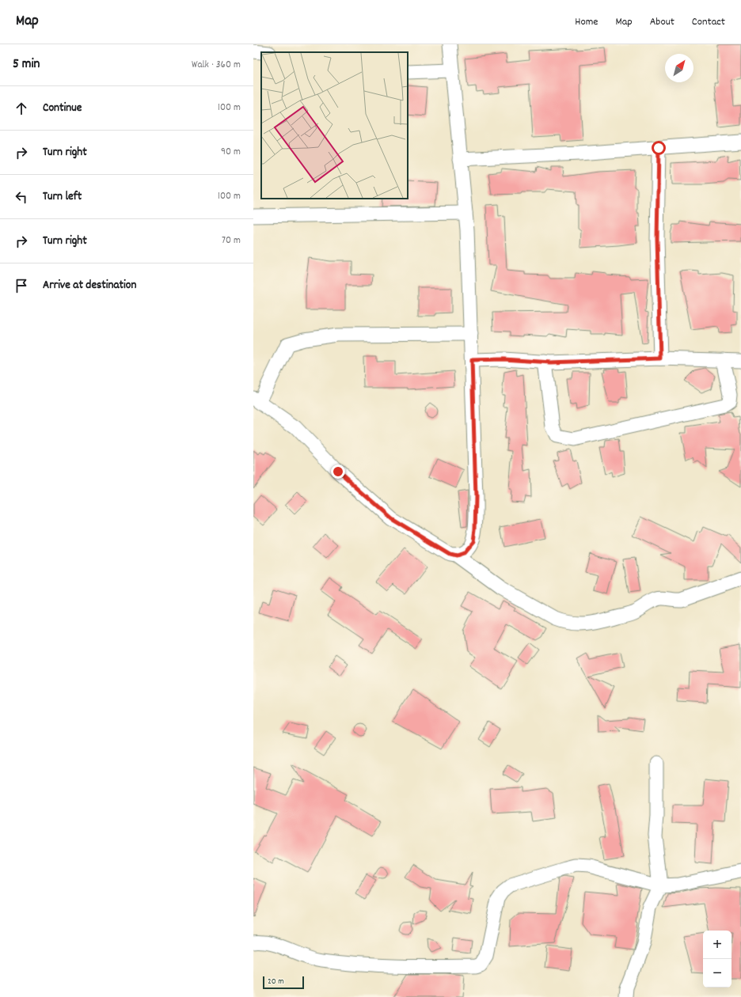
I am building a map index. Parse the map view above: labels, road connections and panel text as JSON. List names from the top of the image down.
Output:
{
  "scale_bar": "20 m",
  "north": "top right",
  "page": {
    "header": "Map",
    "nav": [
      "Home",
      "Map",
      "About",
      "Contact"
    ],
    "heading": ["5 min", "Walk · 360 m"],
    "list": [
      ["Continue", "100 m"],
      ["Turn right", "90 m"],
      ["Turn left", "100 m"],
      ["Turn right", "70 m"],
      "Arrive at destination"
    ],
    "map_buttons": ["+", "−"],
    "scale": "20 m"
  }
}
